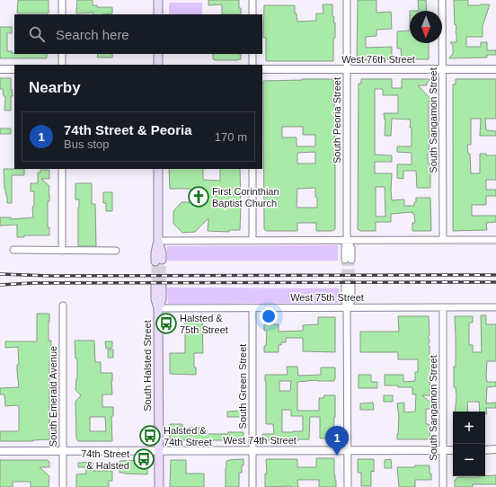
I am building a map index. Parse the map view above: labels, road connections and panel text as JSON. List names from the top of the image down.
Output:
{
  "streets": {
    "main road": ["South Halsted Street"],
    "street": [
      "West 76th Street",
      "South Peoria Street",
      "South Sangamon Street",
      "West 75th Street",
      "South Green Street",
      "South Emerald Avenue",
      "West 74th Street"
    ]
  },
  "crossings": [
    ["West 76th Street", "South Peoria Street"],
    ["West 76th Street", "South Sangamon Street"],
    ["South Sangamon Street", "West 75th Street"],
    ["South Sangamon Street", "West 74th Street"],
    ["West 75th Street", "South Halsted Street"],
    ["West 75th Street", "South Green Street"],
    ["South Halsted Street", "West 74th Street"],
    ["South Green Street", "West 74th Street"],
    ["South Emerald Avenue", "West 74th Street"]
  ],
  "places": {
    "church": ["First Corinthian Baptist Church"],
    "bus stop": ["Halsted & 75th Street", "Halsted & 74th Street", "74th Street & Halsted"]
  },
  "north": "bottom",
  "page": {
    "search": "Search here",
    "heading": "Nearby",
    "list": [
      {
        "mark": "1",
        "name": "74th Street & Peoria",
        "note": "Bus stop",
        "value": "170 m"
      }
    ],
    "map_buttons": ["+", "−"],
    "pins": "1"
  }
}
